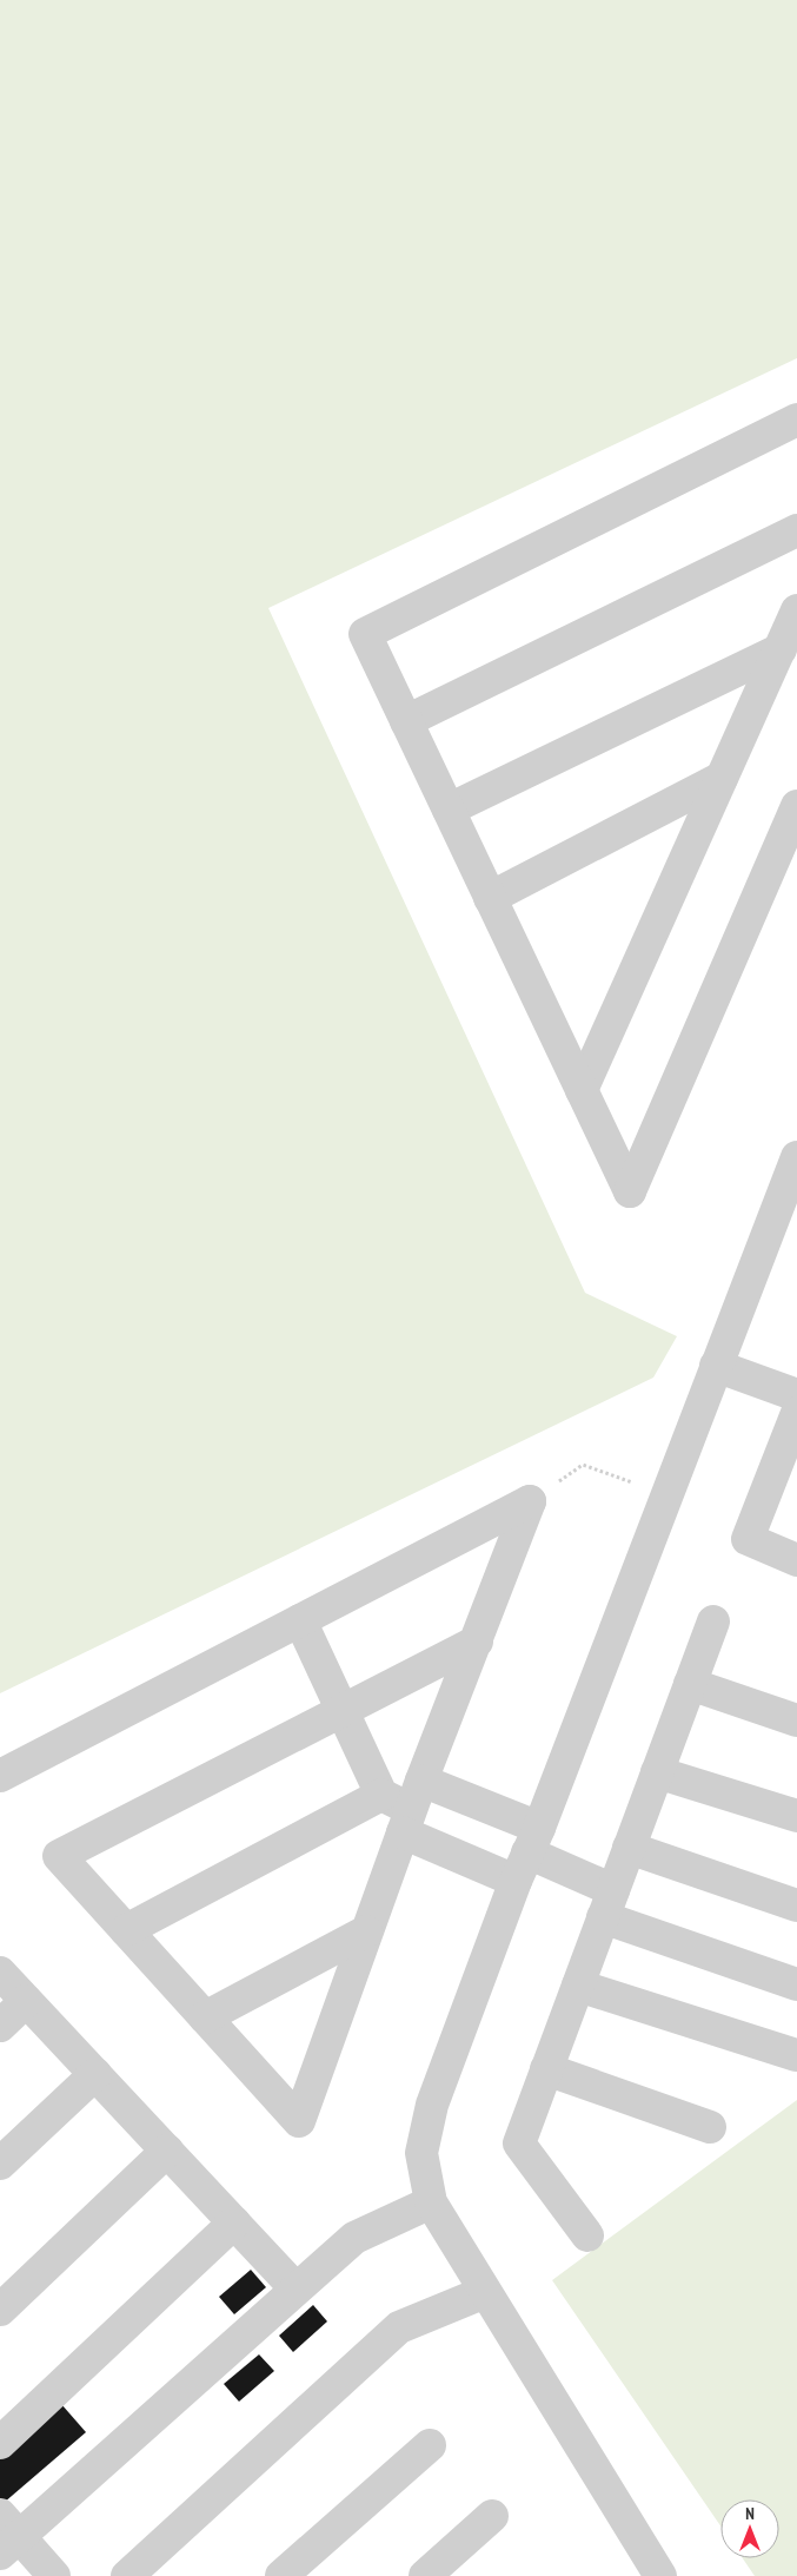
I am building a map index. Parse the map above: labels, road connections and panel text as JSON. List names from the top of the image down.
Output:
{
  "north": "top"
}
